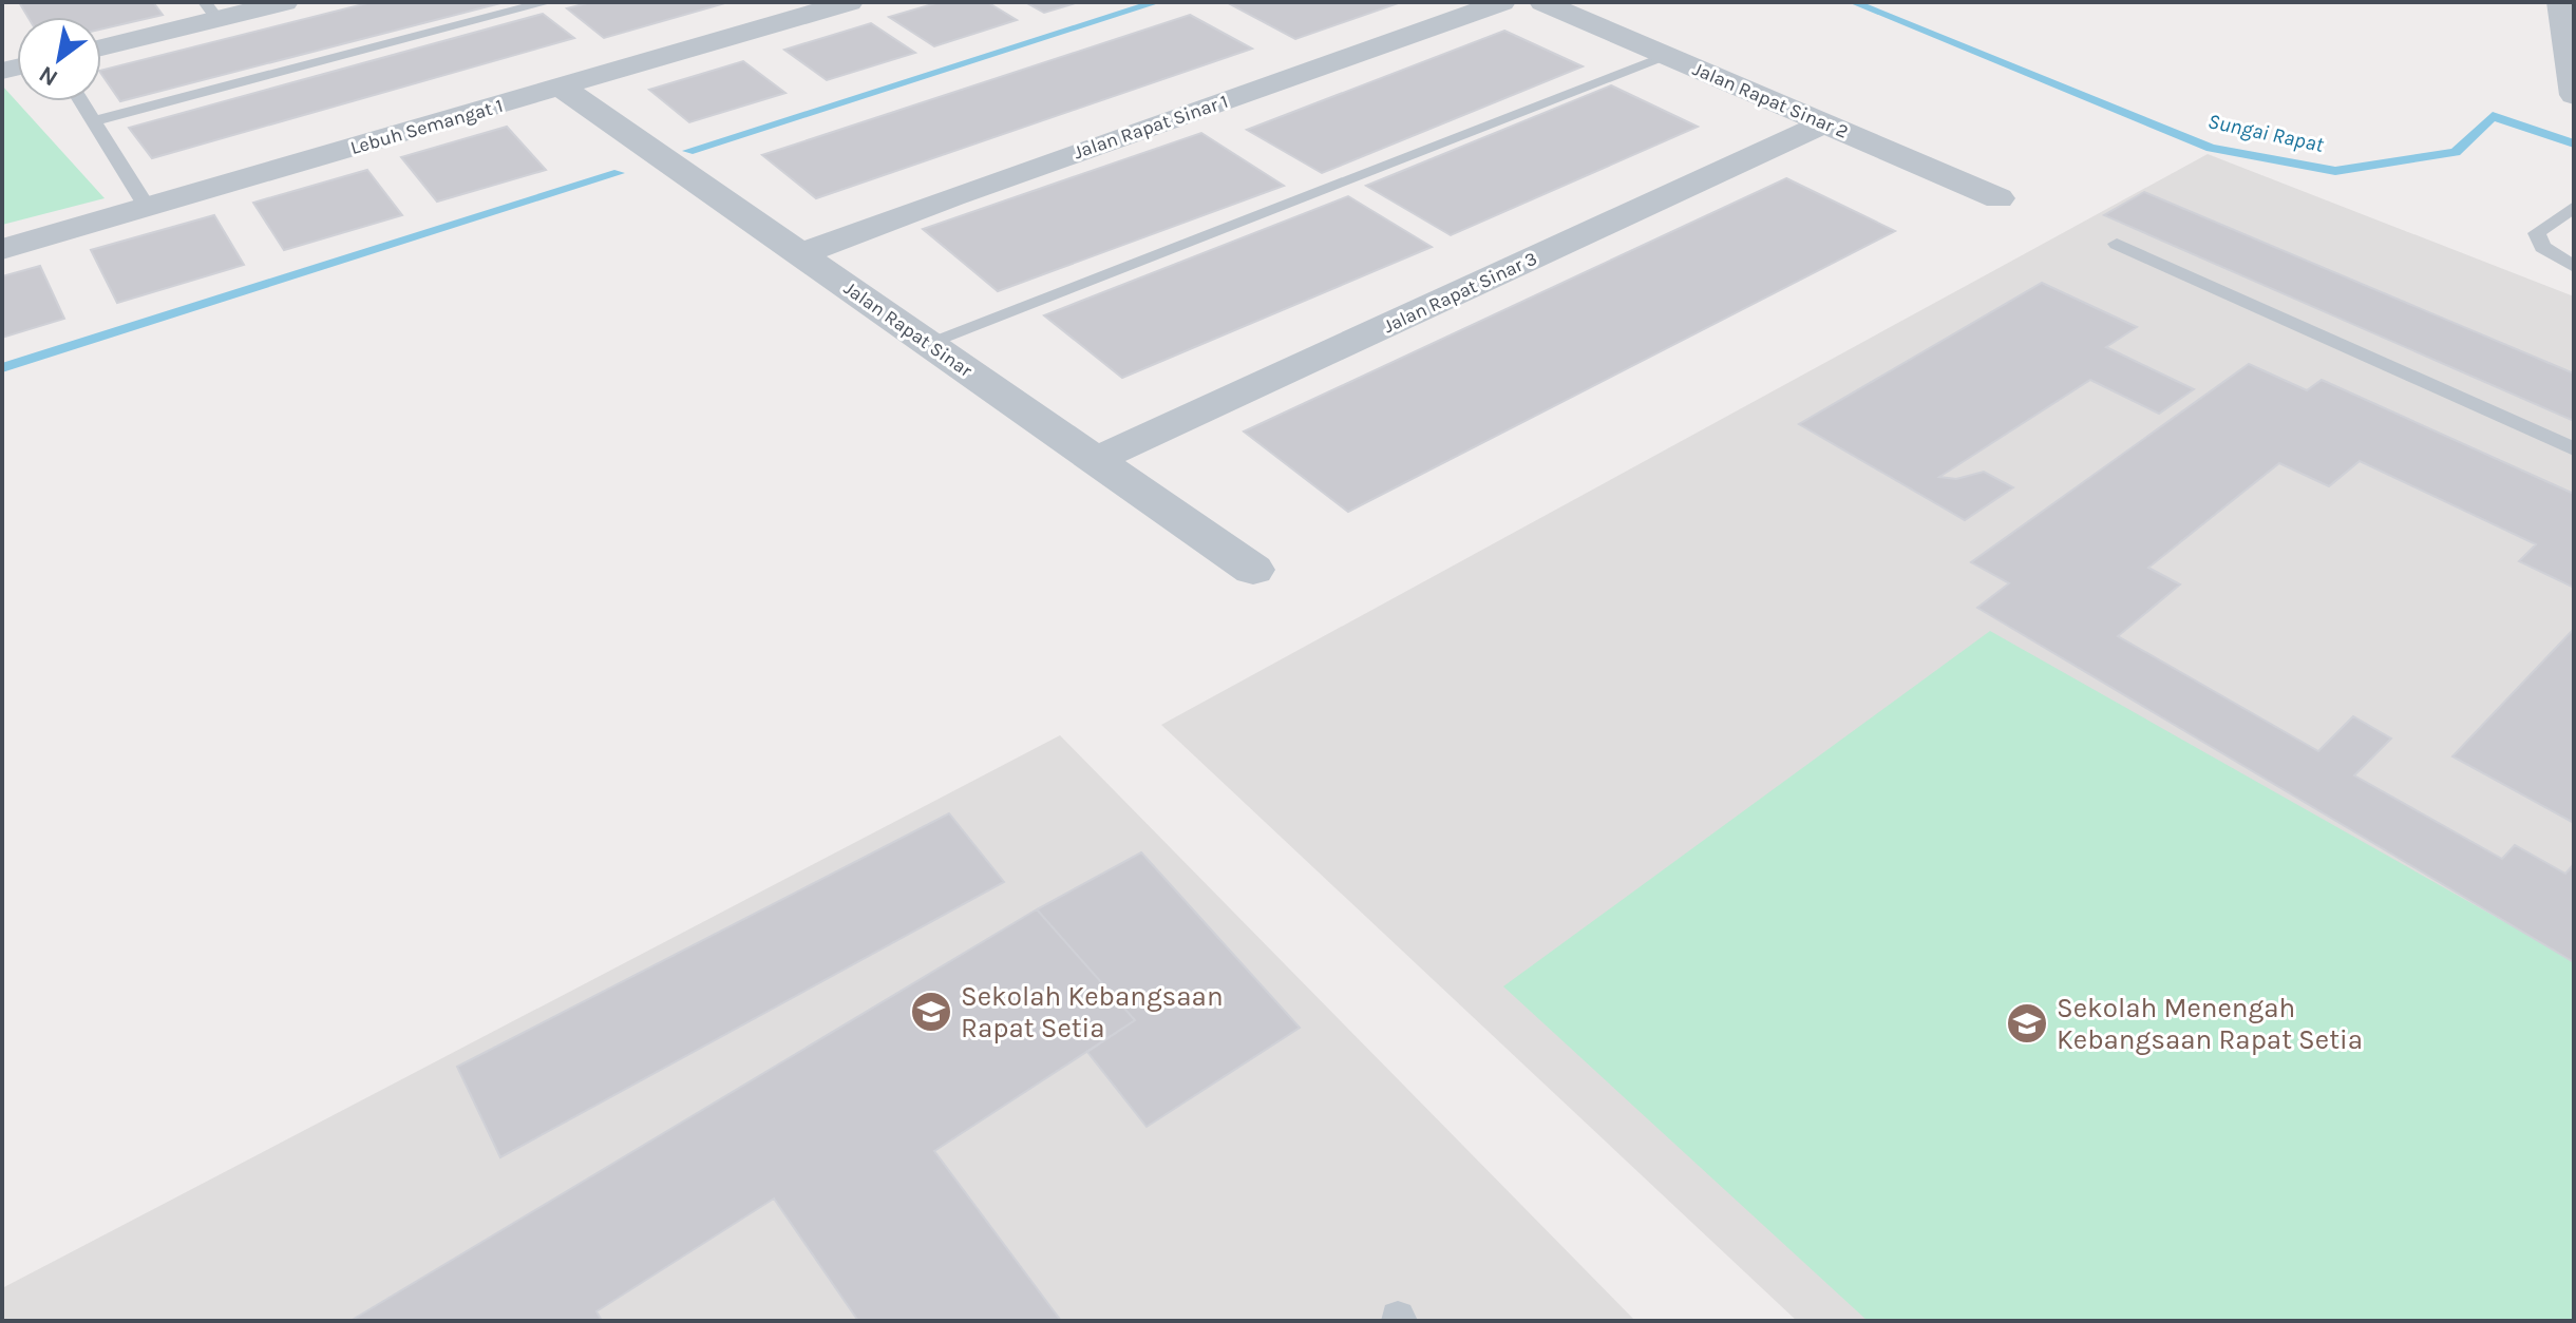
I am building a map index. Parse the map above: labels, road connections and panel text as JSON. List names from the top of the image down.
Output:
{
  "streets": {
    "street": [
      "Jalan Rapat Sinar 2",
      "Lebuh Semangat 1",
      "Jalan Rapat Sinar 1",
      "Jalan Rapat Sinar 3",
      "Jalan Rapat Sinar"
    ]
  },
  "crossings": [
    ["Jalan Rapat Sinar 2", "Jalan Rapat Sinar 3"],
    ["Lebuh Semangat 1", "Jalan Rapat Sinar"],
    ["Jalan Rapat Sinar 1", "Jalan Rapat Sinar"],
    ["Jalan Rapat Sinar 3", "Jalan Rapat Sinar"]
  ],
  "water": ["Sungai Rapat"],
  "places": {
    "school or university": ["Sekolah Kebangsaan Rapat Setia", "Sekolah Menengah Kebangsaan Rapat Setia"]
  },
  "north": "bottom left"
}
